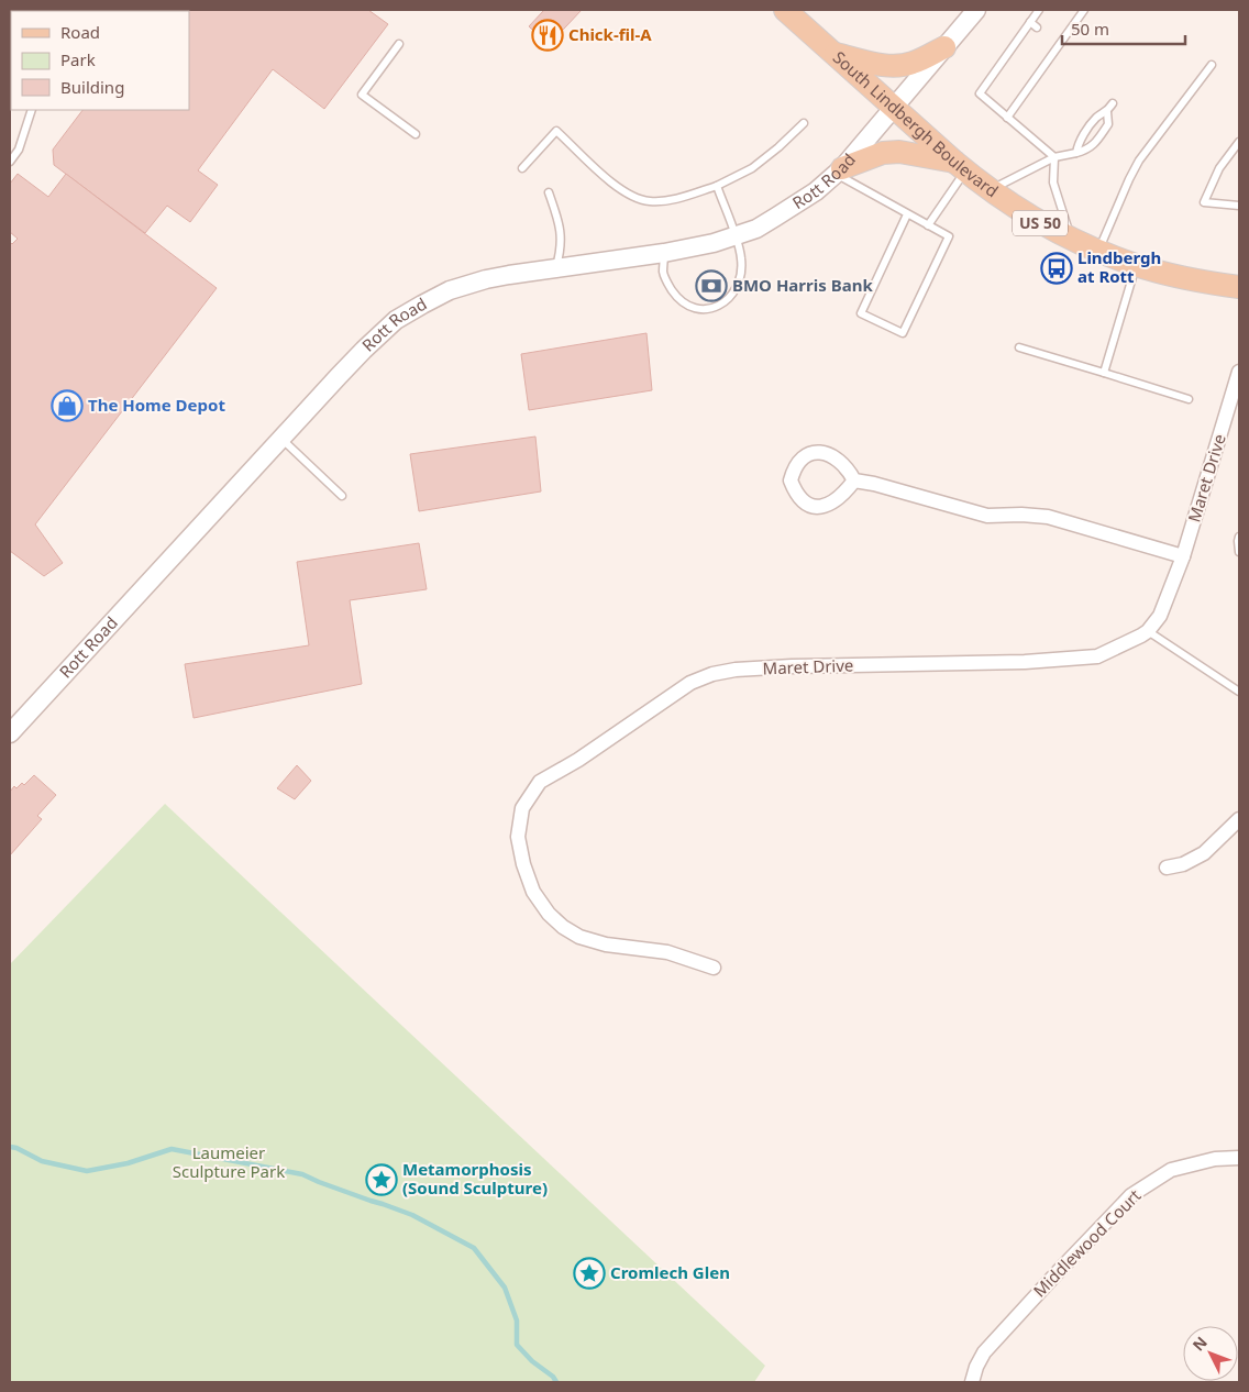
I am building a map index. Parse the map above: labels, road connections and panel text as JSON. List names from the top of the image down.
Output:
{
  "streets": {
    "main road": ["South Lindbergh Boulevard", "US 50"],
    "street": ["Rott Road", "Maret Drive", "Middlewood Court"]
  },
  "crossings": [
    ["South Lindbergh Boulevard", "Rott Road"]
  ],
  "parks": ["Laumeier Sculpture Park"],
  "places": {
    "restaurant": ["Chick-fil-A"],
    "bus stop": ["Lindbergh at Rott"],
    "bank": ["BMO Harris Bank"],
    "shop": ["The Home Depot"],
    "place": ["Metamorphosis (Sound Sculpture)", "Cromlech Glen"]
  },
  "legend": ["Road", "Park", "Building"],
  "scale_bar": "50 m",
  "north": "top left"
}
